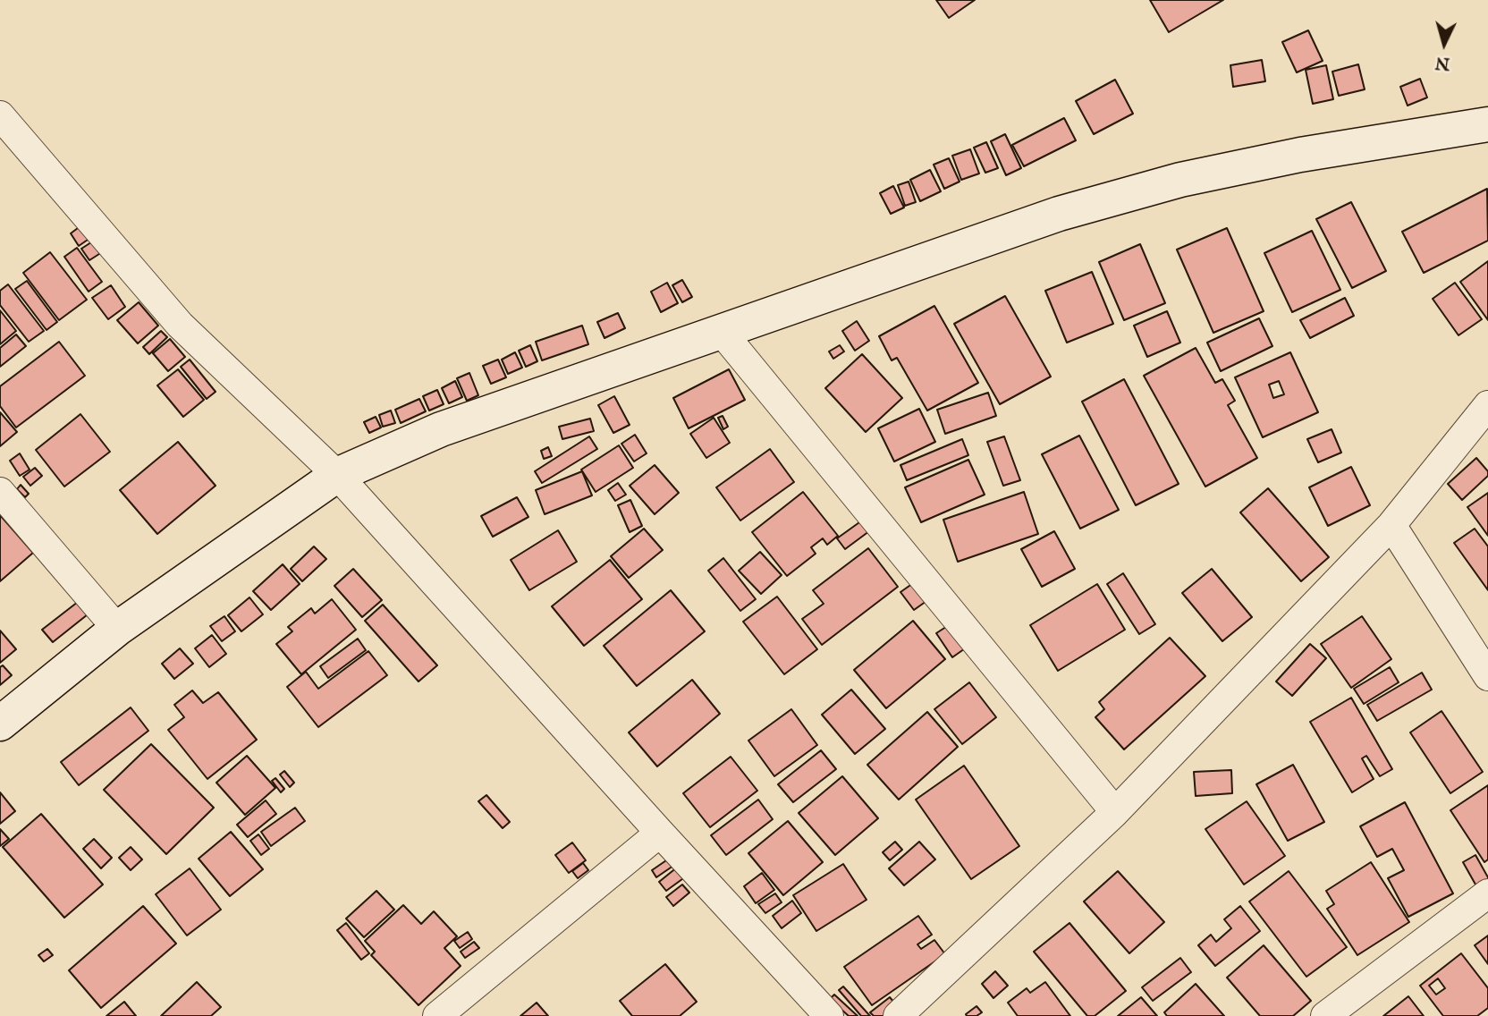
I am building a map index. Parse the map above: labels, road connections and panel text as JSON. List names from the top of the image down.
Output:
{
  "north": "bottom"
}
